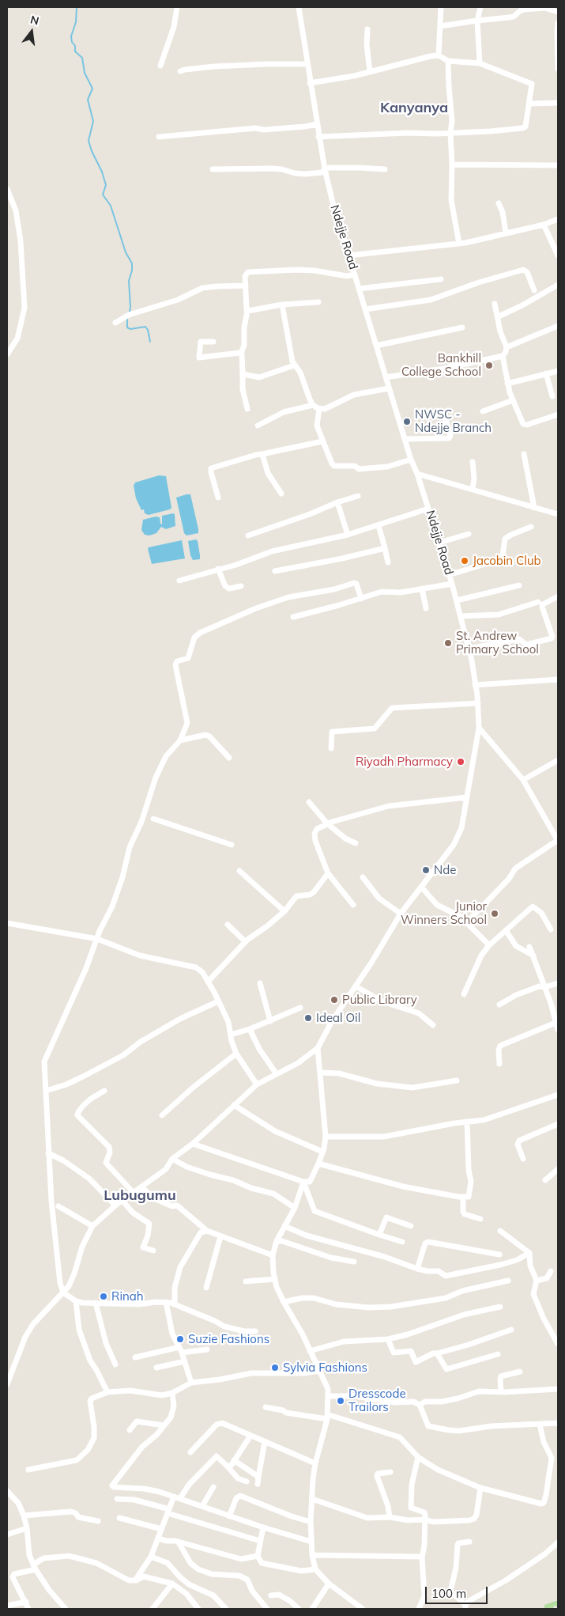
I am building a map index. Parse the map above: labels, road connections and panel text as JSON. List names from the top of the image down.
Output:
{
  "streets": {
    "street": ["Ndejje Road"]
  },
  "districts": ["Kanyanya", "Lubugumu"],
  "places": [
    "Bankhill College School",
    "NWSC - Ndejje Branch",
    "Jacobin Club",
    "St. Andrew Primary School",
    "Riyadh Pharmacy",
    "Nde",
    "Junior Winners School",
    "Public Library",
    "Ideal Oil",
    "Rinah",
    "Suzie Fashions",
    "Sylvia Fashions",
    "Dresscode Trailors"
  ],
  "scale_bar": "100 m",
  "north": "top"
}
